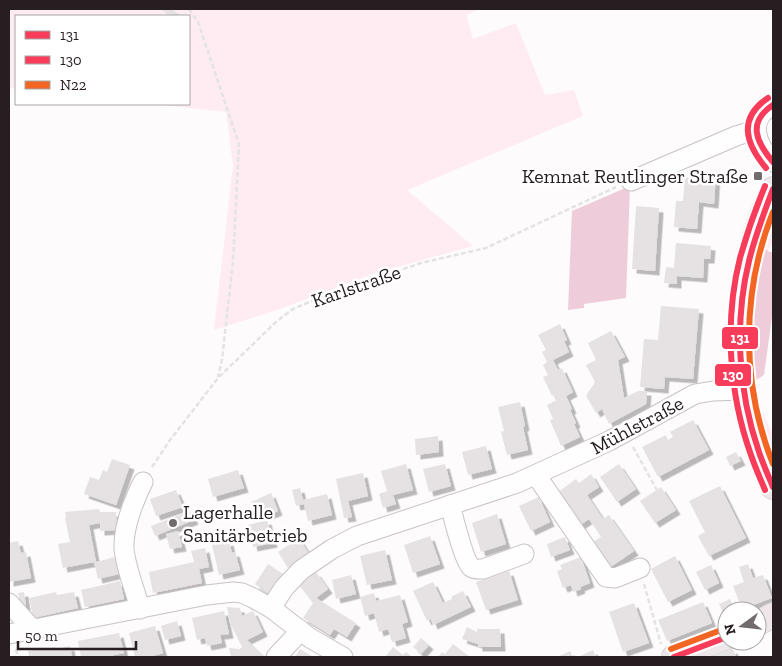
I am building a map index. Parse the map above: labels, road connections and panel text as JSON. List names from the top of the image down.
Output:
{
  "streets": {
    "street": ["Mühlstraße"],
    "path": ["Karlstraße"]
  },
  "places": {
    "transit": ["Kemnat Reutlinger Straße"],
    "other": ["Lagerhalle Sanitärbetrieb"]
  },
  "lines": ["transit line 130", "transit line 131", "transit line N22"],
  "legend": ["131", "130", "N22"],
  "scale_bar": "50 m",
  "north": "left"
}
